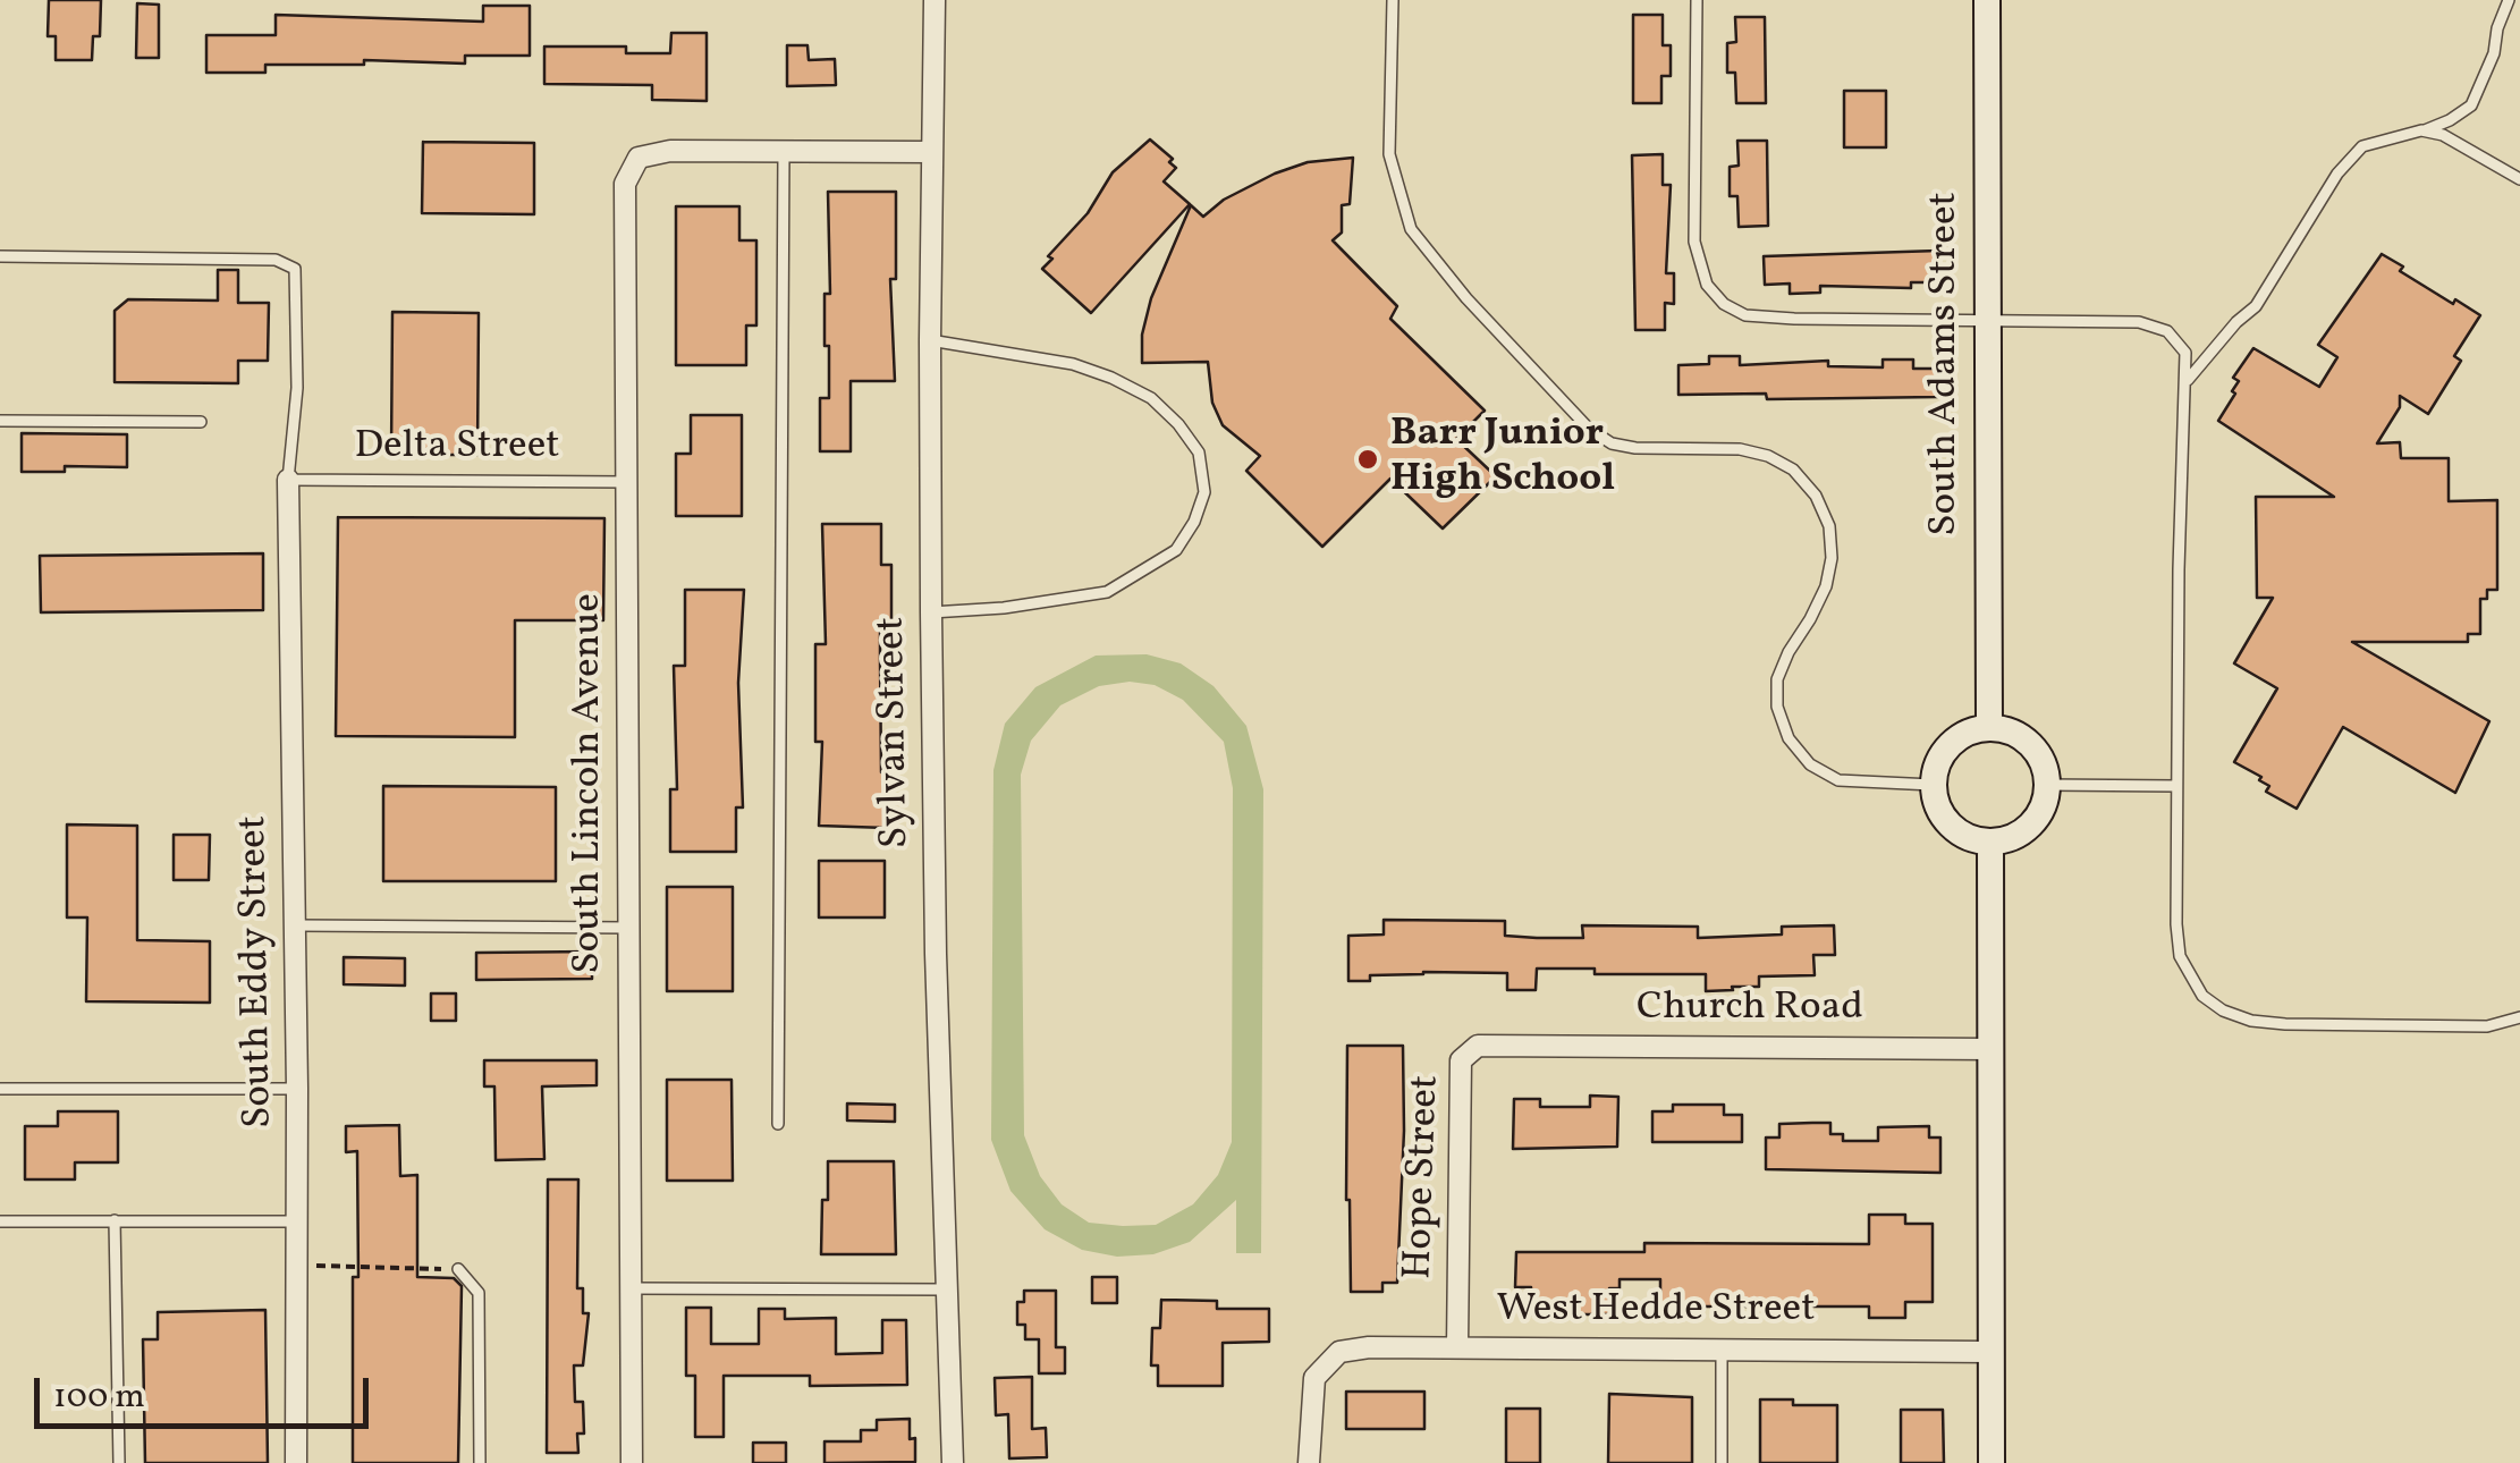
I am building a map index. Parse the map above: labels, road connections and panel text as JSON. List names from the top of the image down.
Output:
{
  "streets": {
    "street": [
      "South Adams Street",
      "Sylvan Street",
      "South Lincoln Avenue",
      "South Eddy Street",
      "Church Road",
      "Hope Street",
      "West Hedde Street"
    ],
    "lane": ["Delta Street"]
  },
  "crossings": [
    ["Delta Street", "South Lincoln Avenue"],
    ["Delta Street", "South Eddy Street"],
    ["Church Road", "Hope Street"],
    ["Hope Street", "West Hedde Street"]
  ],
  "places": ["Barr Junior High School"],
  "scale_bar": "100 m"
}
